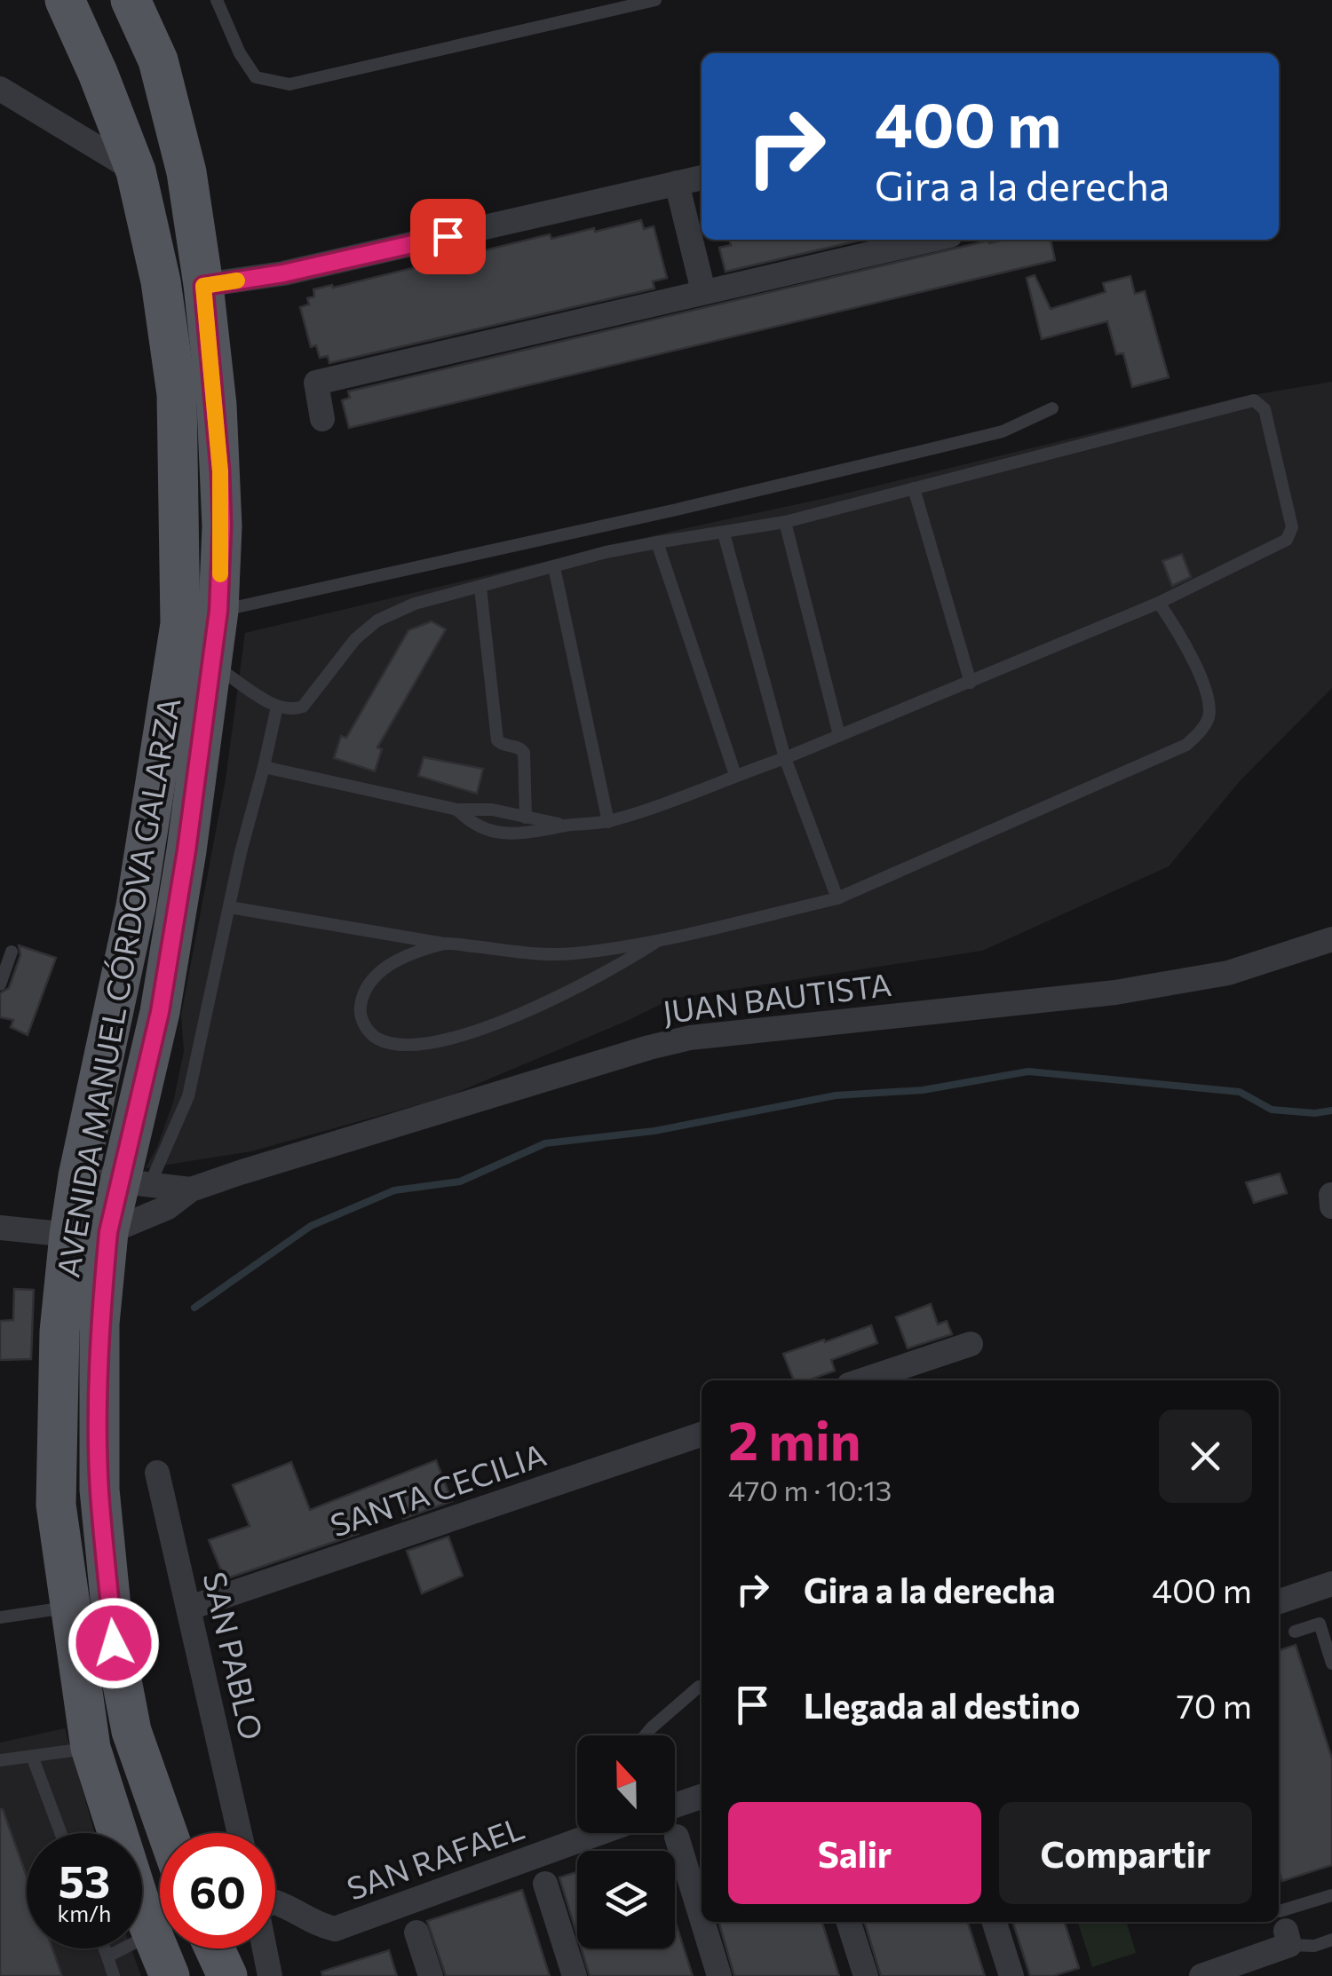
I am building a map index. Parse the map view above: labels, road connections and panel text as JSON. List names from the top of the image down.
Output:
{
  "streets": {
    "main road": ["AVENIDA MANUEL CÓRDOVA GALARZA"],
    "street": [
      "JUAN BAUTISTA",
      "SANTA CECILIA",
      "SAN PABLO",
      "SAN RAFAEL"
    ]
  },
  "crossings": [
    ["AVENIDA MANUEL CÓRDOVA GALARZA", "JUAN BAUTISTA"],
    ["SANTA CECILIA", "SAN PABLO"]
  ],
  "north": "top",
  "page": {
    "turn": ["400 m", "Gira a la derecha"],
    "heading": ["2 min", "470 m · 10:13"],
    "list": [
      {
        "name": "Gira a la derecha",
        "value": "400 m"
      },
      {
        "name": "Llegada al destino",
        "value": "70 m"
      }
    ],
    "buttons": ["Salir", "Compartir"],
    "speed": "53 km/h",
    "limit": "60"
  }
}
